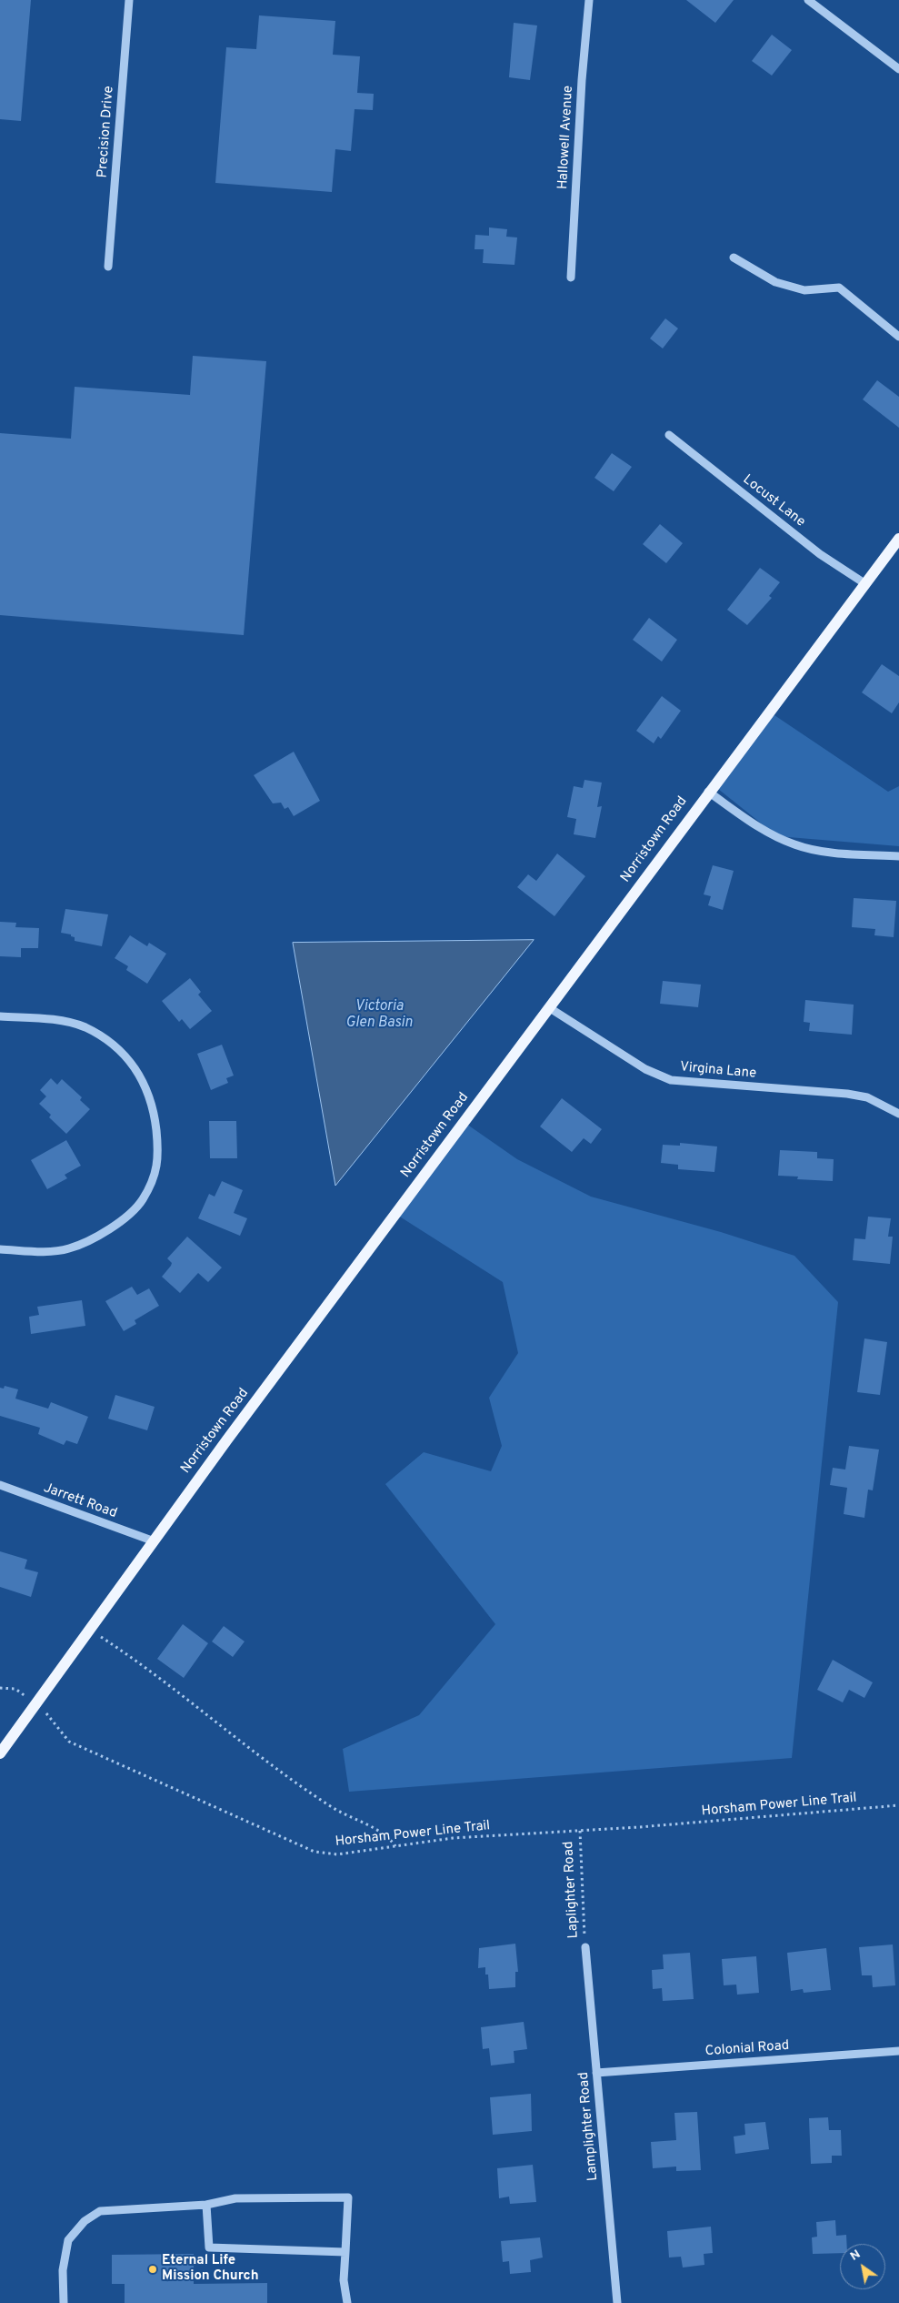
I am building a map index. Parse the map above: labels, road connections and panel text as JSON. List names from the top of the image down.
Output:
{
  "streets": {
    "main road": ["Norristown Road"],
    "street": [
      "Precision Drive",
      "Hallowell Avenue",
      "Locust Lane",
      "Virgina Lane",
      "Jarrett Road",
      "Colonial Road",
      "Lamplighter Road"
    ],
    "path": ["Horsham Power Line Trail", "Laplighter Road"]
  },
  "crossings": [
    ["Locust Lane", "Norristown Road"],
    ["Norristown Road", "Virgina Lane"],
    ["Norristown Road", "Jarrett Road"],
    ["Norristown Road", "Horsham Power Line Trail"],
    ["Horsham Power Line Trail", "Laplighter Road"],
    ["Laplighter Road", "Lamplighter Road"],
    ["Colonial Road", "Lamplighter Road"]
  ],
  "water": ["Victoria Glen Basin"],
  "places": ["Eternal Life Mission Church"],
  "north": "top left"
}
